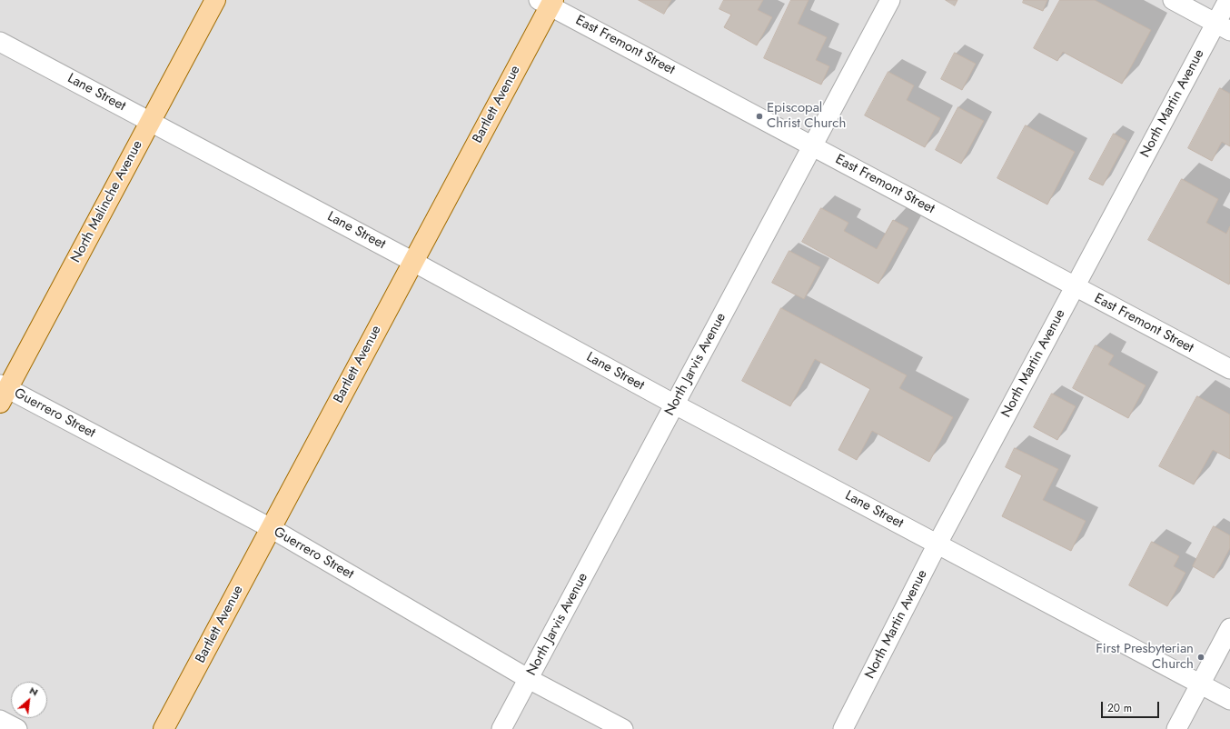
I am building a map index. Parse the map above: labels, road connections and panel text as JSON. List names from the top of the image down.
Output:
{
  "streets": {
    "main road": ["Bartlett Avenue", "North Malinche Avenue"],
    "street": [
      "East Fremont Street",
      "Lane Street",
      "North Martin Avenue",
      "North Jarvis Avenue",
      "Guerrero Street"
    ]
  },
  "crossings": [
    ["East Fremont Street", "North Martin Avenue"],
    ["East Fremont Street", "Bartlett Avenue"],
    ["East Fremont Street", "North Jarvis Avenue"],
    ["Lane Street", "North Martin Avenue"],
    ["Lane Street", "Bartlett Avenue"],
    ["Lane Street", "North Malinche Avenue"],
    ["Lane Street", "North Jarvis Avenue"],
    ["Bartlett Avenue", "Guerrero Street"],
    ["North Malinche Avenue", "Guerrero Street"],
    ["North Jarvis Avenue", "Guerrero Street"]
  ],
  "places": ["Episcopal Christ Church", "First Presbyterian Church"],
  "scale_bar": "20 m",
  "north": "top right"
}
